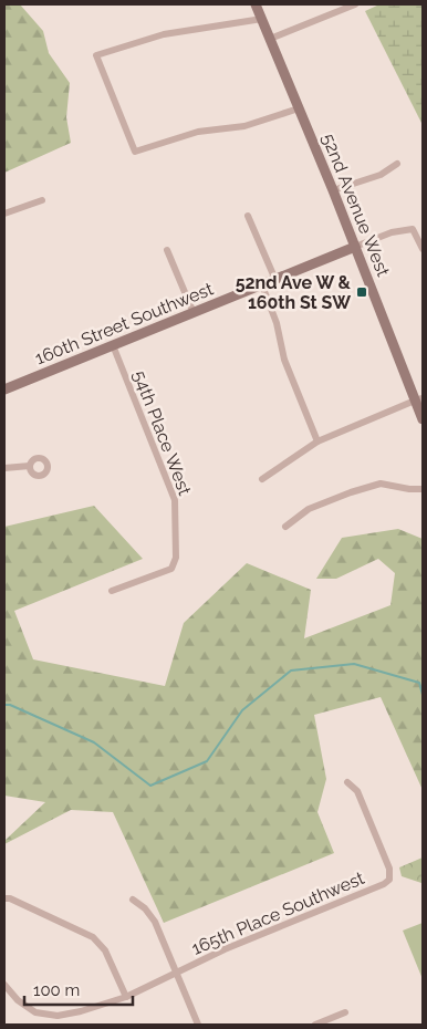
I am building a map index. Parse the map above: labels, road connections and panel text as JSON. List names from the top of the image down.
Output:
{
  "streets": {
    "street": [
      "52nd Avenue West",
      "160th Street Southwest",
      "54th Place West",
      "165th Place Southwest"
    ]
  },
  "crossings": [
    ["52nd Avenue West", "160th Street Southwest"],
    ["160th Street Southwest", "54th Place West"]
  ],
  "places": {
    "transit": ["52nd Ave W & 160th St SW"]
  },
  "scale_bar": "100 m"
}
